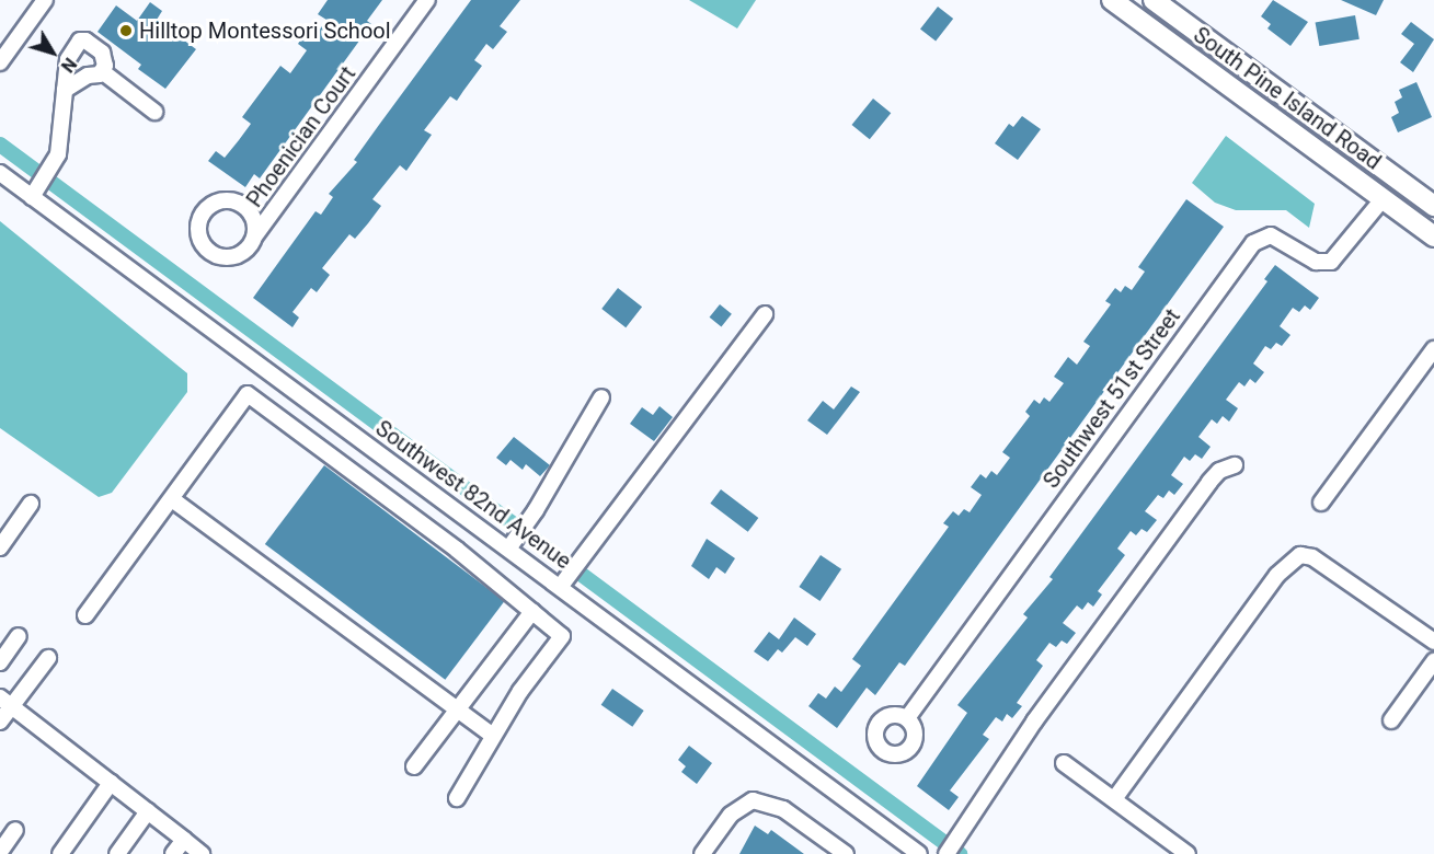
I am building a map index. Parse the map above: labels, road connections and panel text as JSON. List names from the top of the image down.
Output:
{
  "streets": {
    "main road": ["South Pine Island Road"],
    "street": ["Phoenician Court", "Southwest 51st Street", "Southwest 82nd Avenue"]
  },
  "crossings": [
    ["South Pine Island Road", "Southwest 51st Street"]
  ],
  "places": ["Hilltop Montessori School"],
  "north": "bottom right"
}
